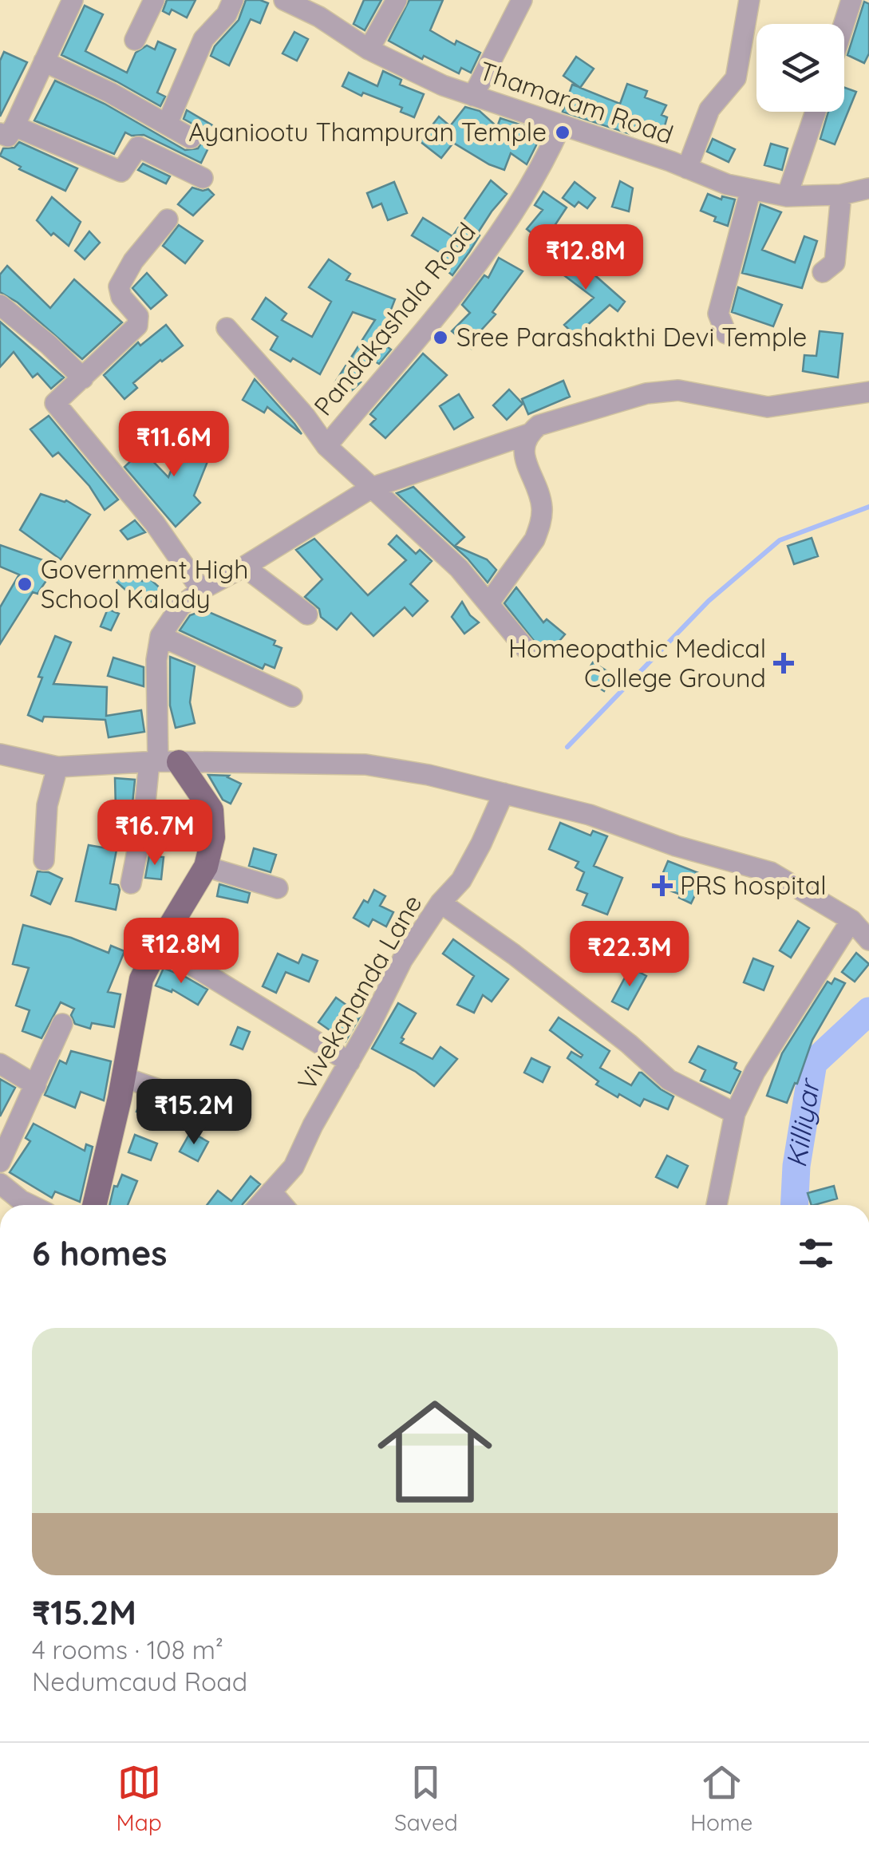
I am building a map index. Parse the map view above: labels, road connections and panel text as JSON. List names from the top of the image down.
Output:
{
  "streets": {
    "street": ["Thamaram Road", "Pandakashala Road", "Vivekananda Lane"]
  },
  "crossings": [
    ["Thamaram Road", "Pandakashala Road"]
  ],
  "water": ["Killiyar"],
  "places": {
    "other": ["Ayaniootu Thampuran Temple", "Sree Parashakthi Devi Temple", "Government High School Kalady"],
    "health": ["Homeopathic Medical College Ground", "PRS hospital"]
  },
  "page": {
    "price": [
      "₹12.8M",
      "₹11.6M",
      "₹16.7M",
      "₹12.8M",
      "₹22.3M",
      "₹15.2M"
    ],
    "heading": "6 homes",
    "list": [
      {
        "name": "₹15.2M",
        "note": "4 rooms · 108 m² · Nedumcaud Road"
      }
    ],
    "tabs": ["Map", "Saved", "Home"]
  }
}
